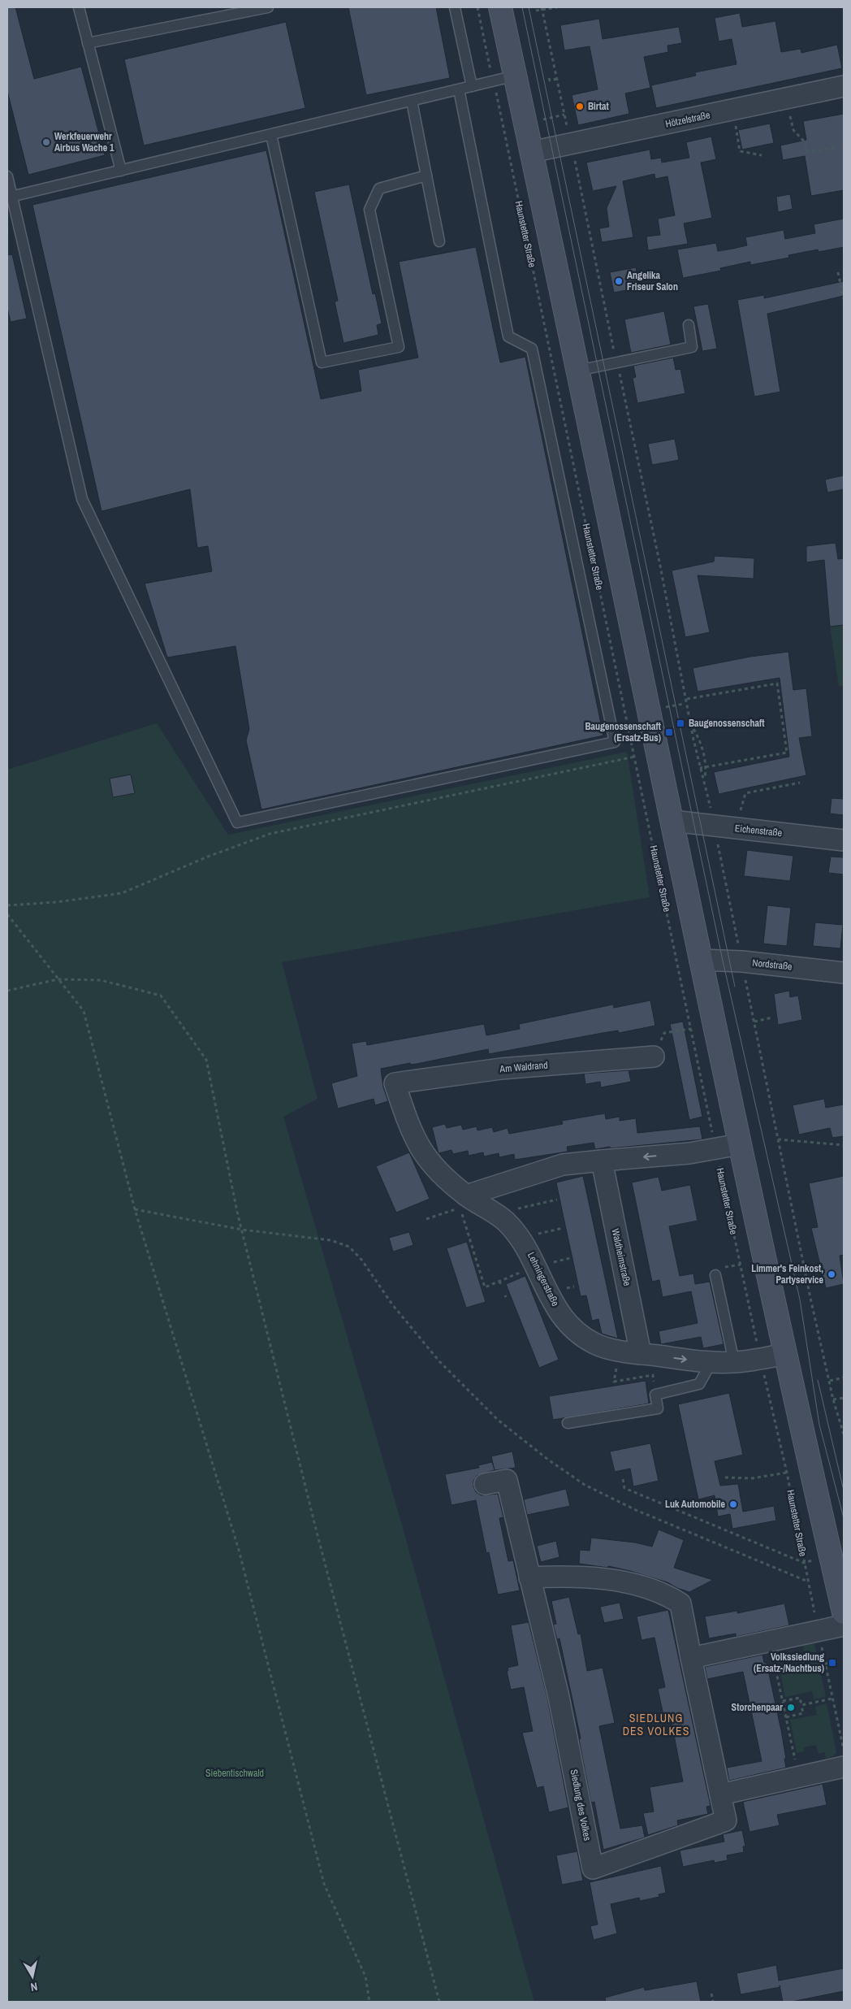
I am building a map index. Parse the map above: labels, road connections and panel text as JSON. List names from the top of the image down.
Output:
{
  "streets": {
    "street": [
      "Hötzelstraße",
      "Eichenstraße",
      "Nordstraße",
      "Am Waldrand",
      "Waldheimstraße",
      "Lehningerstraße",
      "Siedlung des Volkes"
    ],
    "path": ["Haunstetter Straße"]
  },
  "crossings": [
    ["Haunstetter Straße", "Lehningerstraße"],
    ["Am Waldrand", "Lehningerstraße"],
    ["Waldheimstraße", "Lehningerstraße"]
  ],
  "districts": ["SIEDLUNG DES VOLKES"],
  "parks": ["Siebentischwald"],
  "places": {
    "other": [
      "Birtat",
      "Werkfeuerwehr Airbus Wache 1",
      "Angelika Friseur Salon",
      "Limmer's Feinkost, Partyservice",
      "Luk Automobile",
      "Storchenpaar"
    ],
    "transit": ["Baugenossenschaft", "Baugenossenschaft (Ersatz-Bus)", "Volkssiedlung (Ersatz-/Nachtbus)"]
  },
  "north": "bottom"
}
